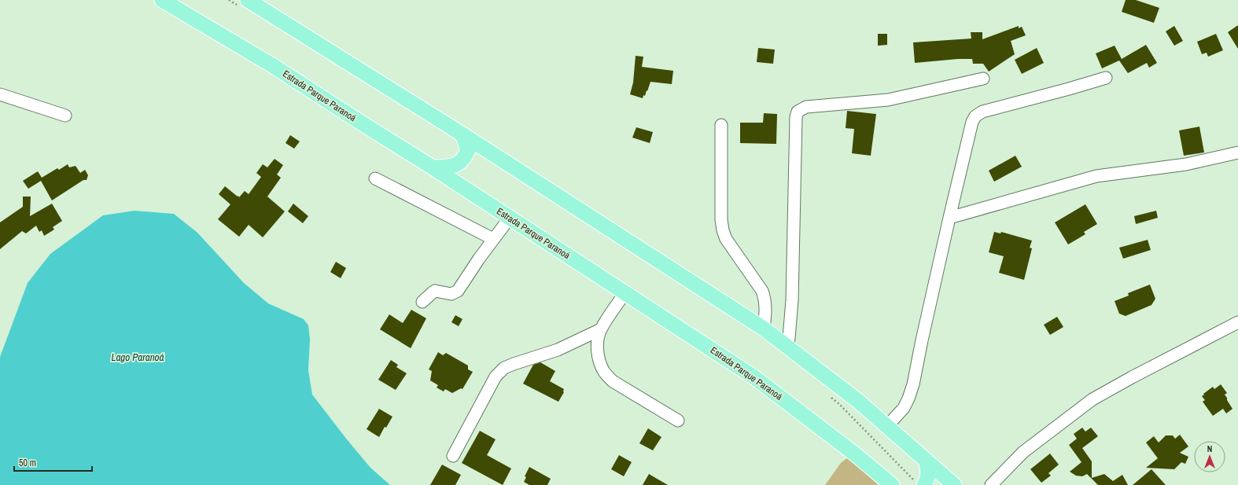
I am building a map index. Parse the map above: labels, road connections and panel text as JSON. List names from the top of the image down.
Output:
{
  "streets": {
    "main road": ["Estrada Parque Paranoá"]
  },
  "water": ["Lago Paranoá"],
  "scale_bar": "50 m",
  "north": "top"
}
